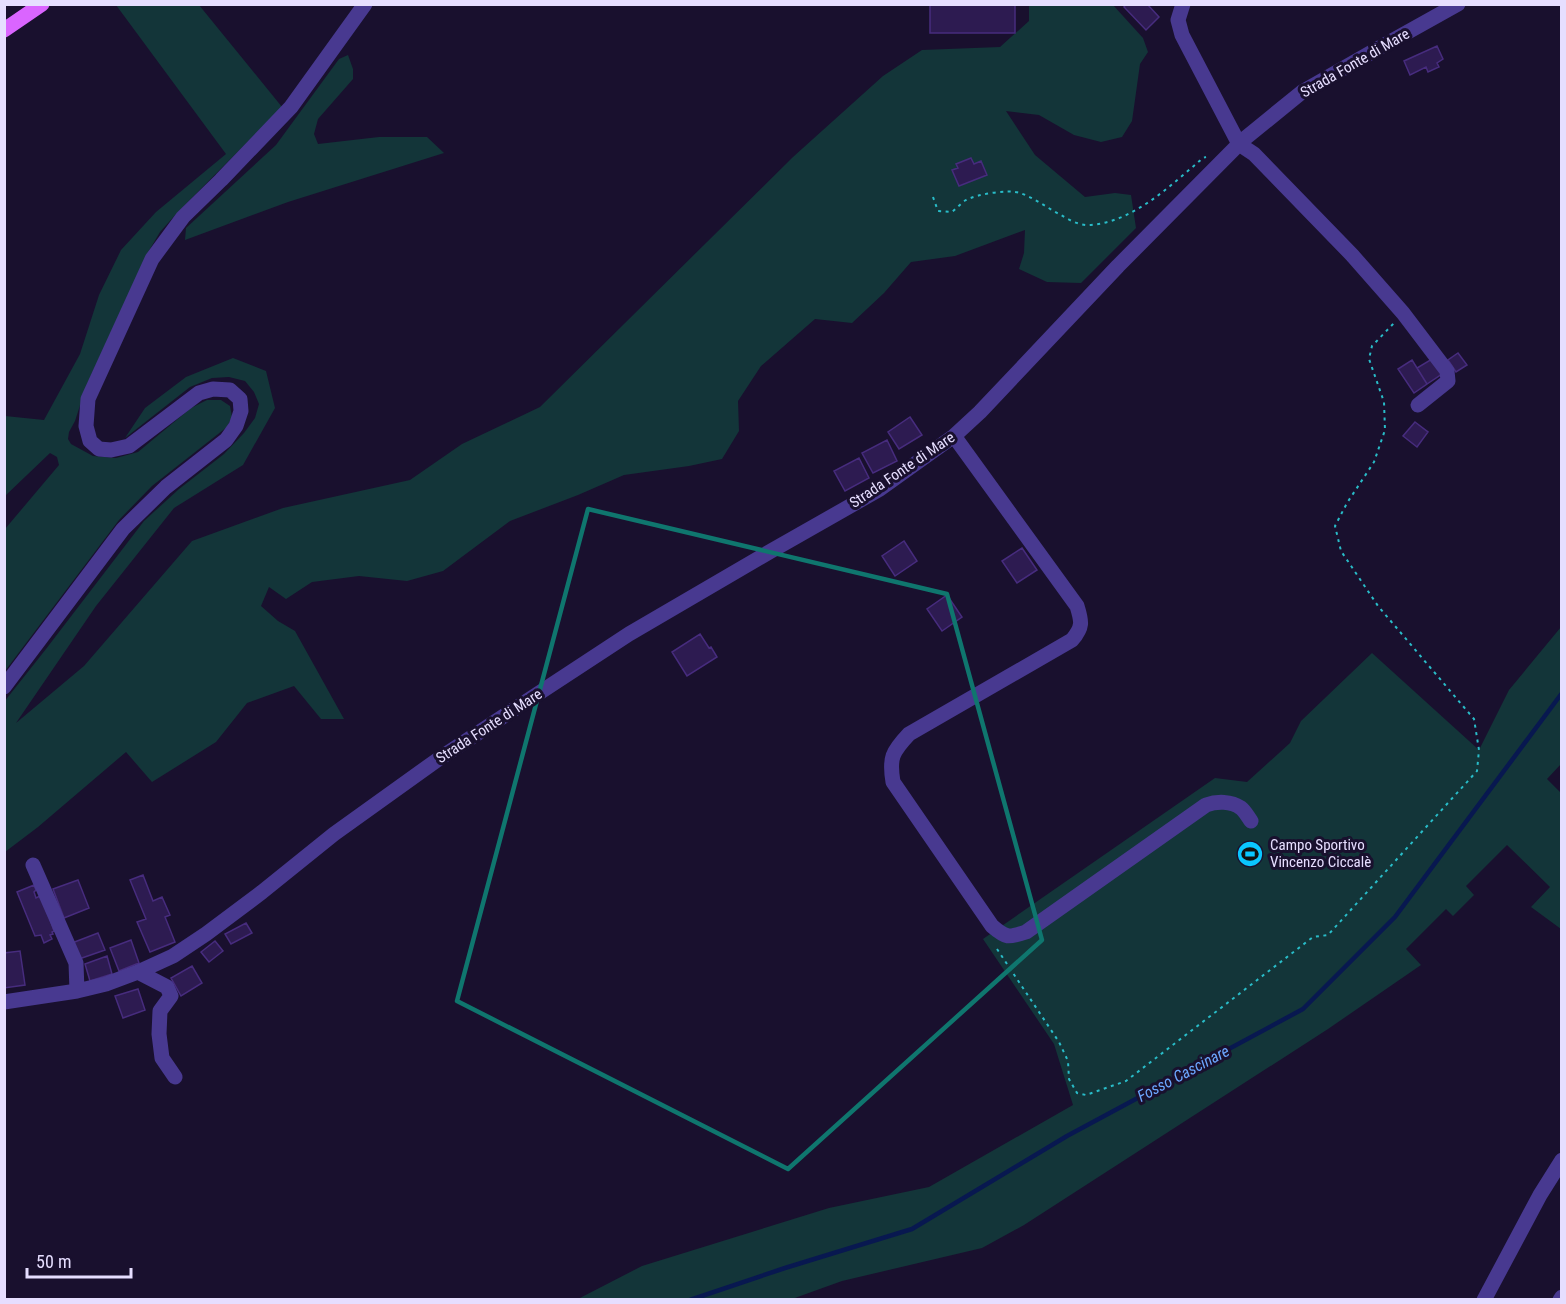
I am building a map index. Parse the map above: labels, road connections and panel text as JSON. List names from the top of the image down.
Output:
{
  "streets": {
    "street": ["Strada Fonte di Mare"]
  },
  "water": ["Fosso Cascinare"],
  "places": {
    "sports": ["Campo Sportivo Vincenzo Ciccalè"]
  },
  "scale_bar": "50 m"
}
